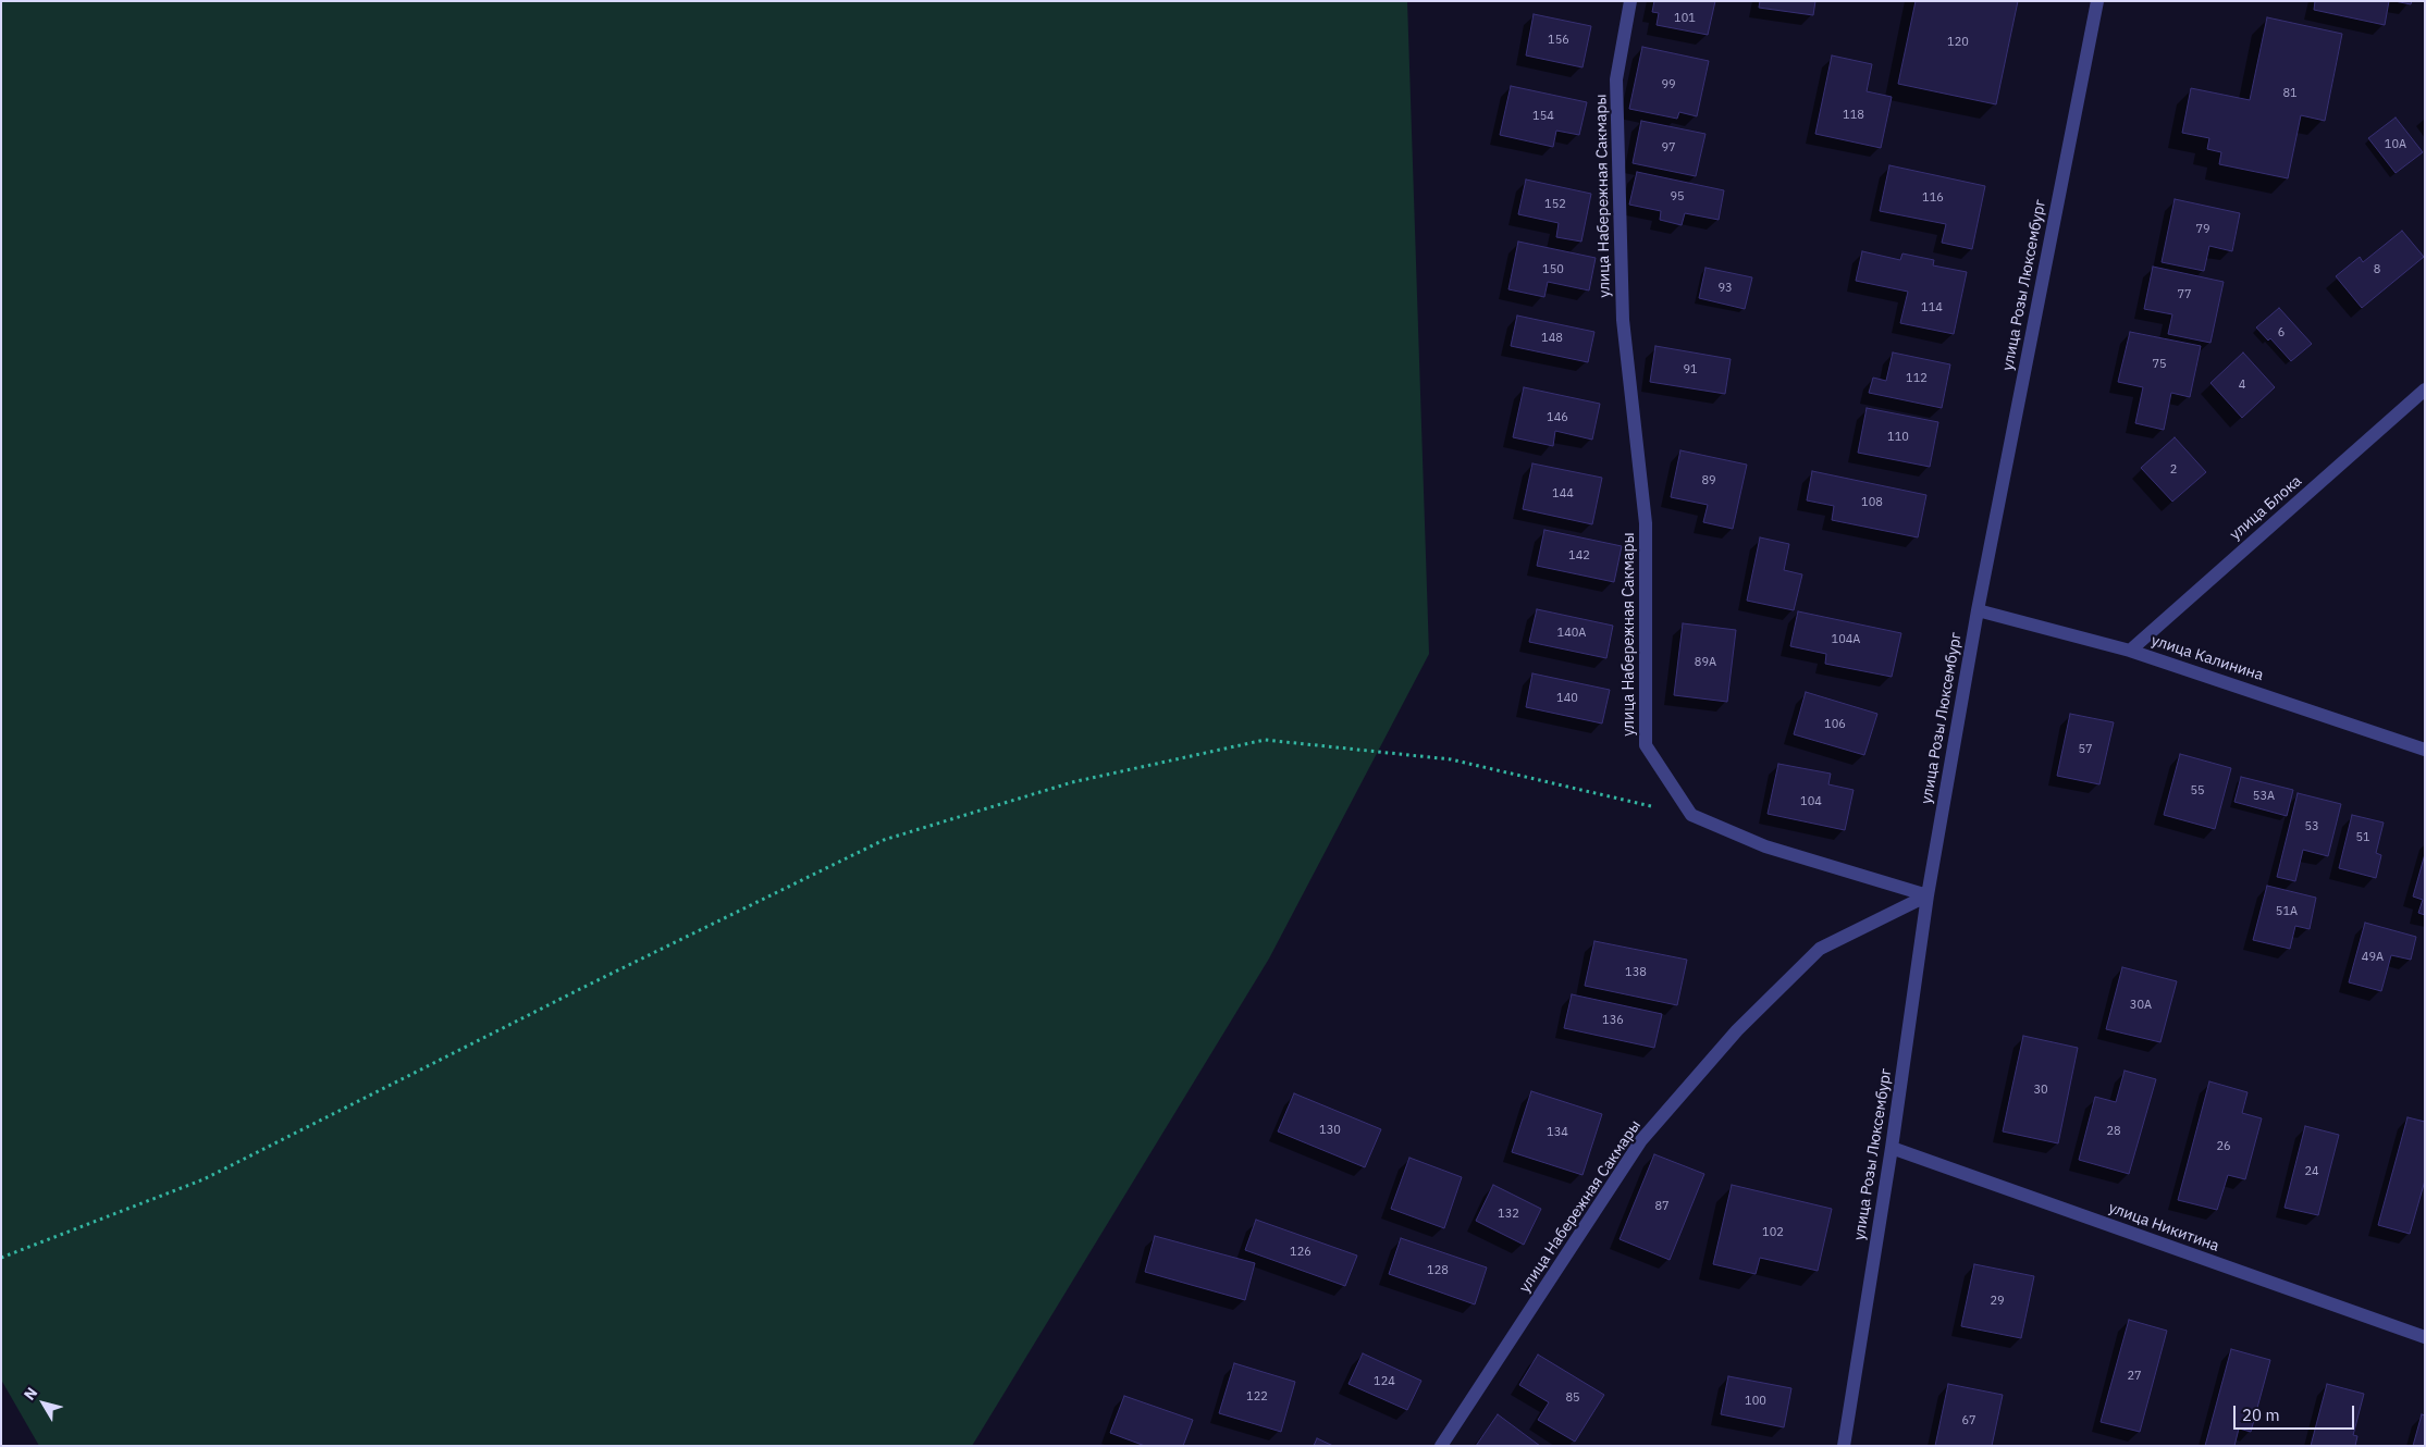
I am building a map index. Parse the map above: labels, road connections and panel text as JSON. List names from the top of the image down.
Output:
{
  "streets": {
    "street": [
      "улица Набережная Сакмары",
      "улица Розы Люксембург",
      "улица Блока",
      "улица Калинина",
      "улица Никитина"
    ]
  },
  "crossings": [
    ["улица Набережная Сакмары", "улица Розы Люксембург"],
    ["улица Розы Люксембург", "улица Калинина"],
    ["улица Розы Люксембург", "улица Никитина"],
    ["улица Блока", "улица Калинина"]
  ],
  "house_numbers": [
    "101",
    "156",
    "120",
    "99",
    "81",
    "118",
    "154",
    "10А",
    "97",
    "95",
    "116",
    "152",
    "79",
    "150",
    "8",
    "93",
    "77",
    "114",
    "6",
    "148",
    "75",
    "91",
    "112",
    "4",
    "146",
    "110",
    "2",
    "89",
    "144",
    "108",
    "142",
    "140А",
    "104А",
    "89А",
    "140",
    "106",
    "57",
    "55",
    "53А",
    "104",
    "53",
    "51",
    "51А",
    "49А",
    "138",
    "30А",
    "136",
    "30",
    "130",
    "28",
    "134",
    "26",
    "24",
    "87",
    "132",
    "102",
    "126",
    "128",
    "29",
    "27",
    "124",
    "122",
    "85",
    "100",
    "67"
  ],
  "scale_bar": "20 m",
  "north": "top left"
}
